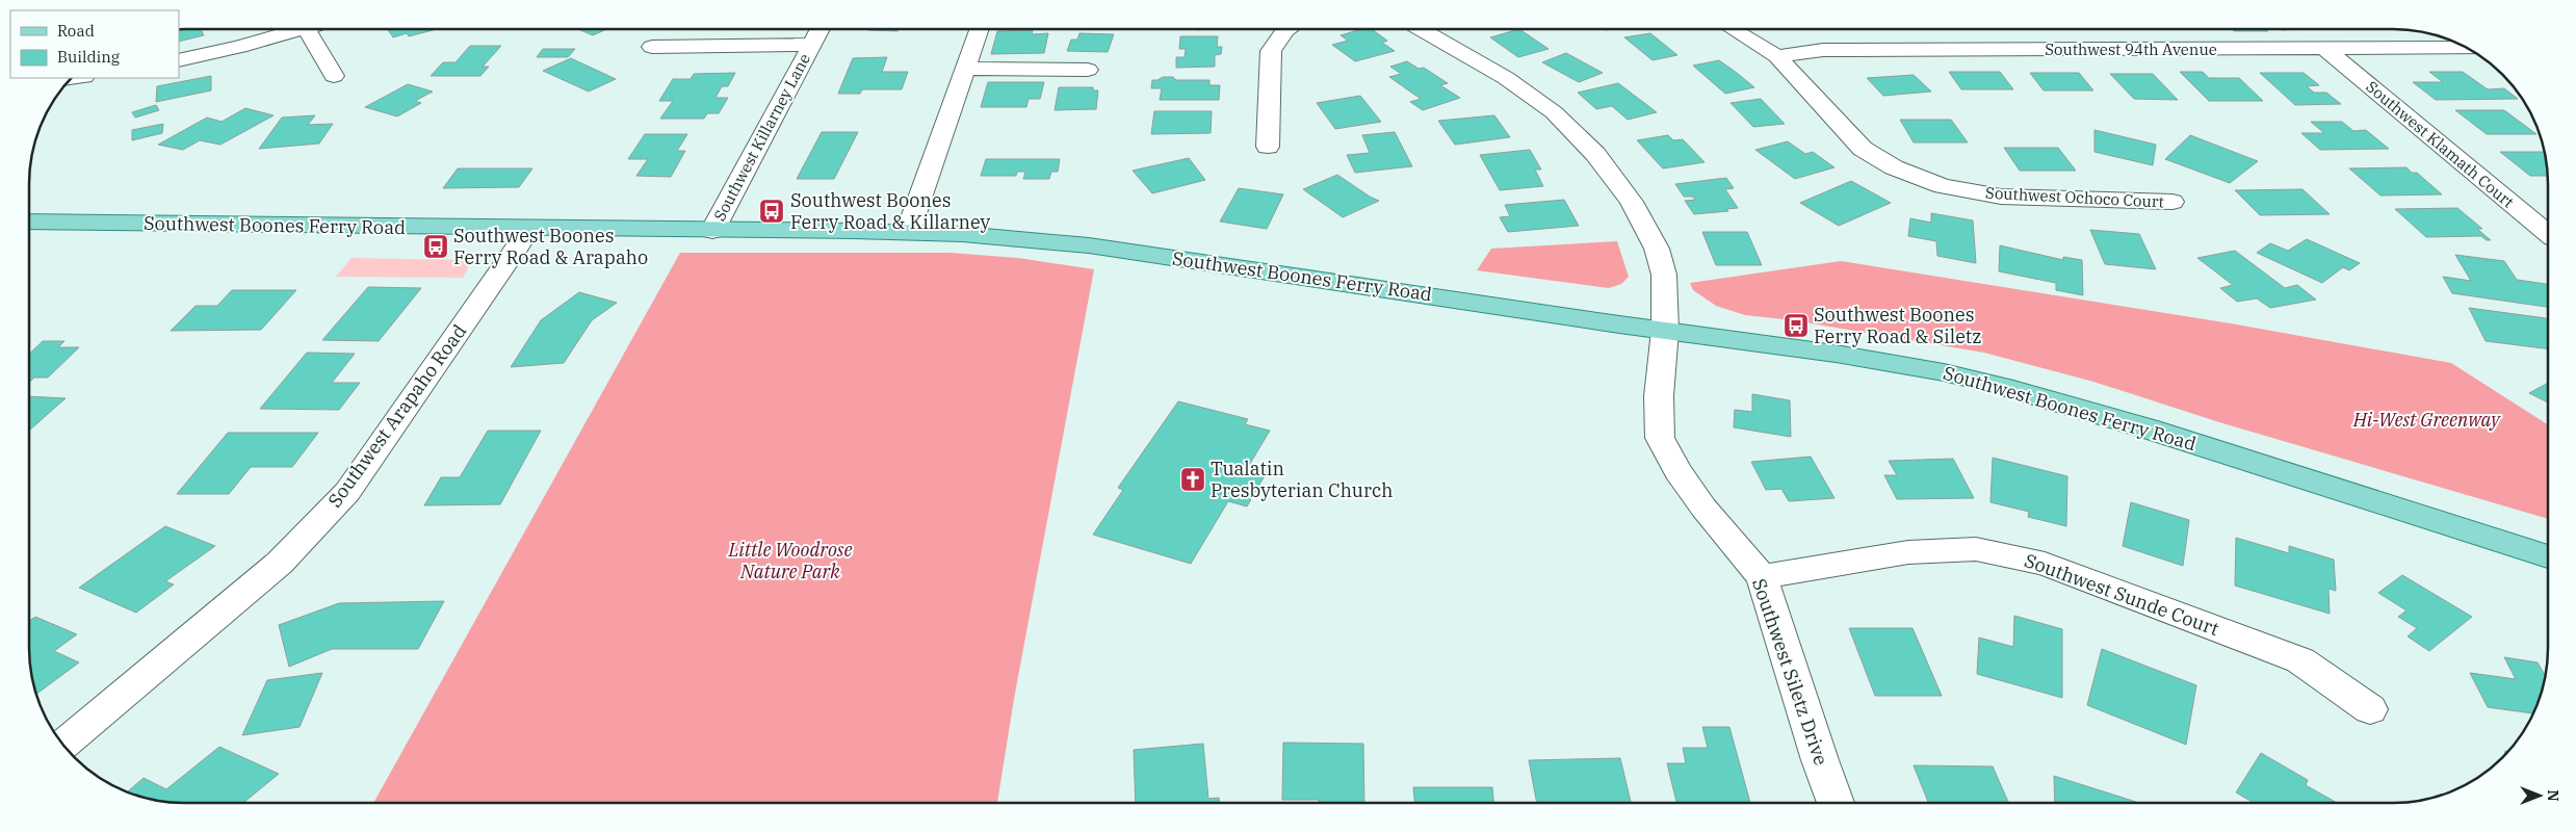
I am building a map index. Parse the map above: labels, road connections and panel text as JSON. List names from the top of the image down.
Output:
{
  "streets": {
    "main road": ["Southwest Boones Ferry Road"],
    "street": [
      "Southwest 94th Avenue",
      "Southwest Killarney Lane",
      "Southwest Klamath Court",
      "Southwest Ochoco Court",
      "Southwest Arapaho Road",
      "Southwest Sunde Court",
      "Southwest Siletz Drive"
    ]
  },
  "crossings": [
    ["Southwest 94th Avenue", "Southwest Klamath Court"],
    ["Southwest 94th Avenue", "Southwest Ochoco Court"],
    ["Southwest Killarney Lane", "Southwest Boones Ferry Road"],
    ["Southwest Boones Ferry Road", "Southwest Arapaho Road"],
    ["Southwest Boones Ferry Road", "Southwest Siletz Drive"],
    ["Southwest Sunde Court", "Southwest Siletz Drive"]
  ],
  "parks": ["Hi-West Greenway", "Little Woodrose Nature Park"],
  "places": {
    "bus stop": ["Southwest Boones Ferry Road & Killarney", "Southwest Boones Ferry Road & Arapaho", "Southwest Boones Ferry Road & Siletz"],
    "church": ["Tualatin Presbyterian Church"]
  },
  "legend": ["Road", "Building"],
  "north": "right"
}
